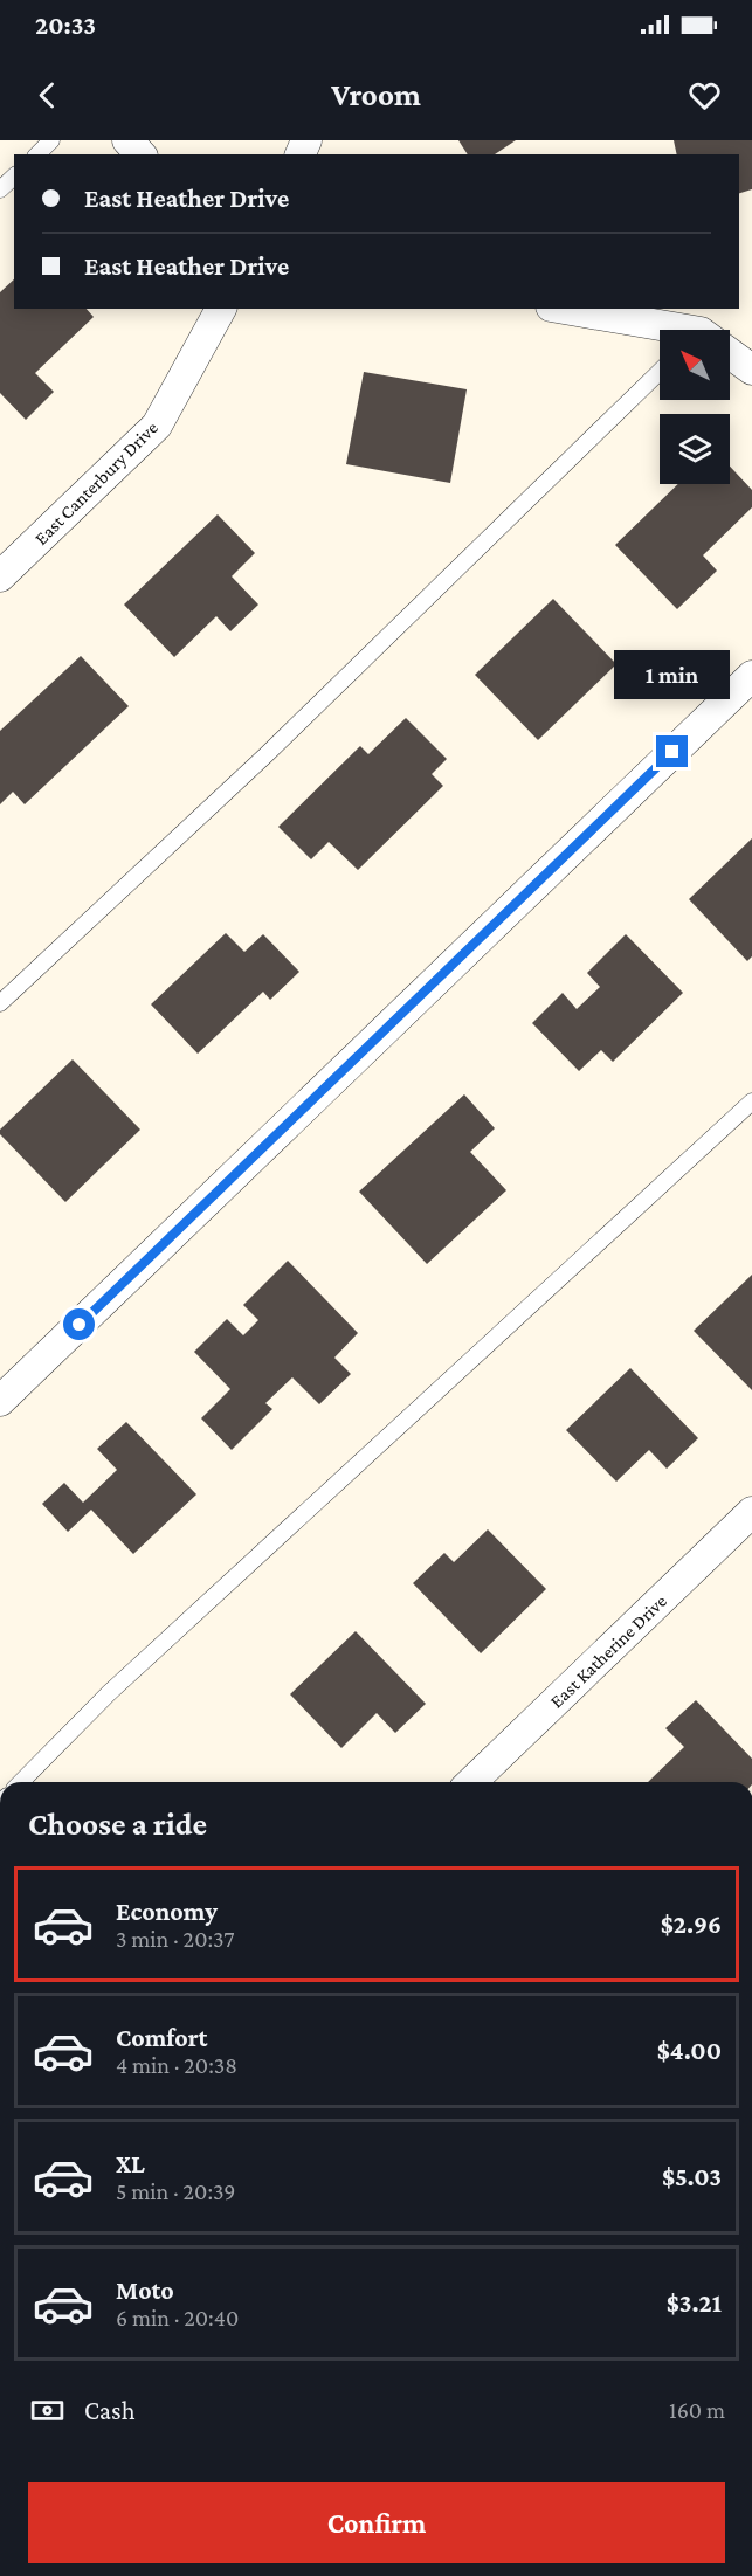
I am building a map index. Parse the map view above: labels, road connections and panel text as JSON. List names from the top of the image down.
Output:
{
  "streets": {
    "street": ["East Canterbury Drive", "East Katherine Drive"]
  },
  "north": "top left",
  "page": {
    "status": "20:33",
    "header": "Vroom",
    "banner": ["East Heather Drive", "East Heather Drive"],
    "bubble": "1 min",
    "heading": "Choose a ride",
    "list": [
      {
        "name": "Economy",
        "note": "3 min · 20:37",
        "value": "$2.96"
      },
      {
        "name": "Comfort",
        "note": "4 min · 20:38",
        "value": "$4.00"
      },
      {
        "name": "XL",
        "note": "5 min · 20:39",
        "value": "$5.03"
      },
      {
        "name": "Moto",
        "note": "6 min · 20:40",
        "value": "$3.21"
      }
    ],
    "pay": ["Cash", "160 m"],
    "buttons": "Confirm"
  }
}
